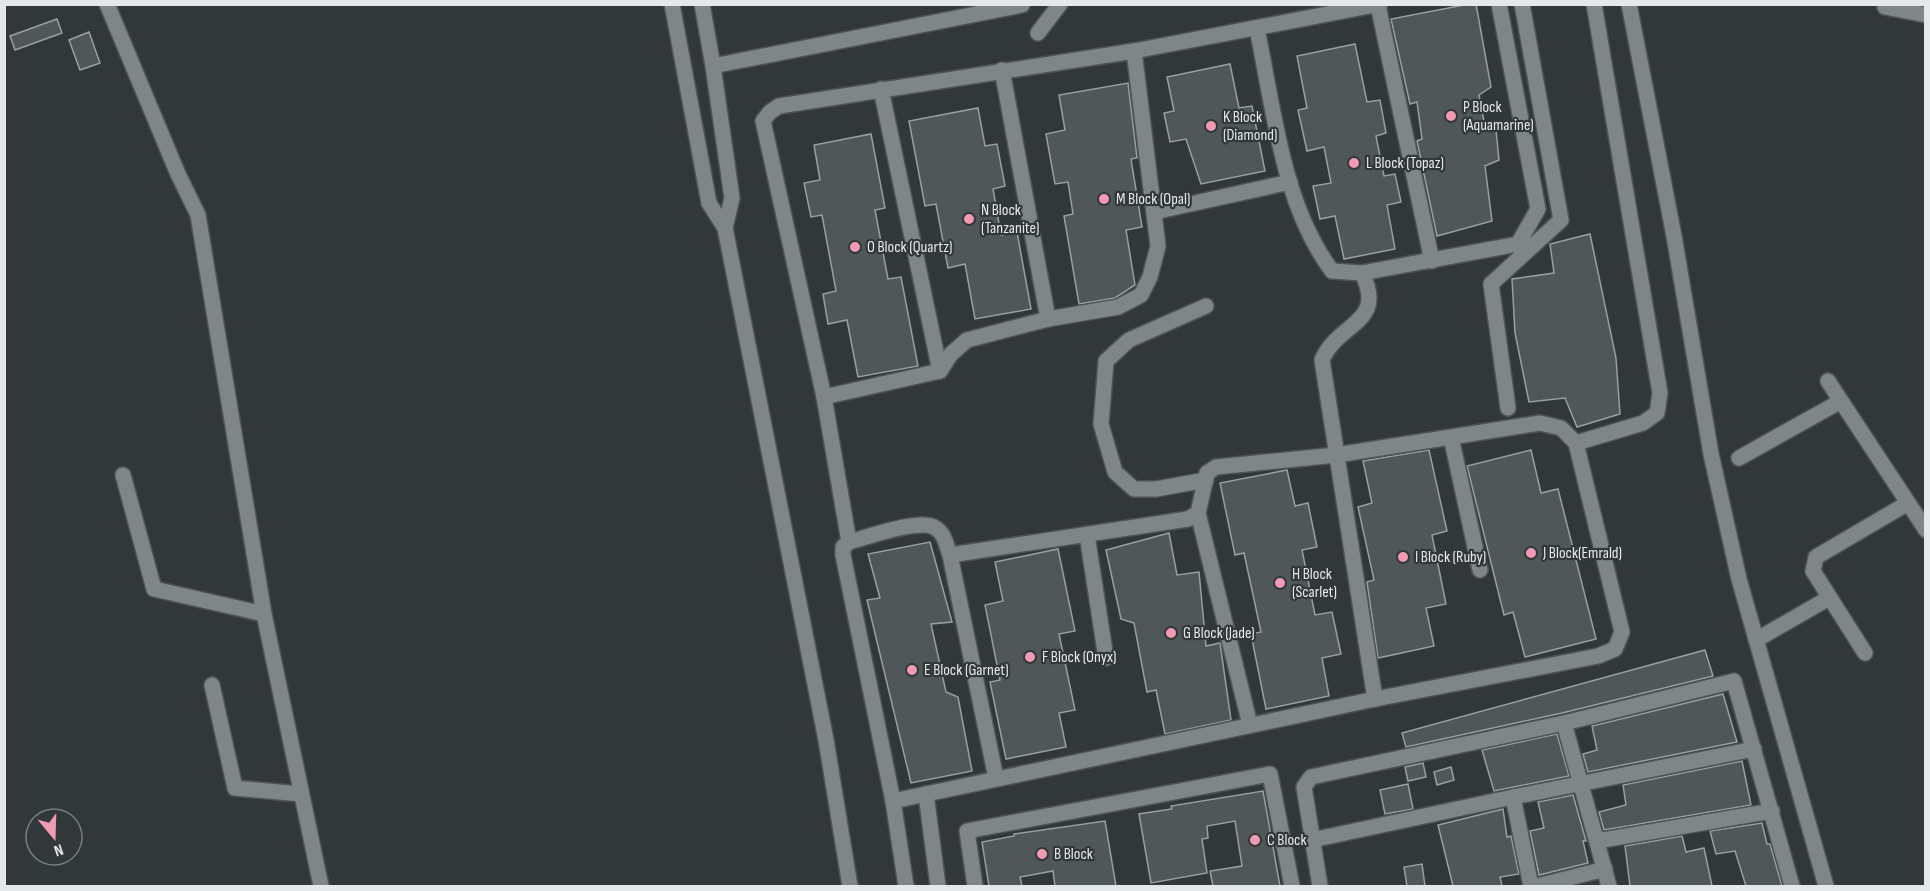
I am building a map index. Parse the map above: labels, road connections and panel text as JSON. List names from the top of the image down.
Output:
{
  "places": [
    "P Block (Aquamarine)",
    "K Block (Diamond)",
    "L Block (Topaz)",
    "M Block (Opal)",
    "N Block (Tanzanite)",
    "O Block (Quartz)",
    "J Block(Emrald)",
    "I Block (Ruby)",
    "H Block (Scarlet)",
    "G Block (Jade)",
    "F Block (Onyx)",
    "E Block (Garnet)",
    "C Block",
    "B Block"
  ],
  "north": "bottom"
}
